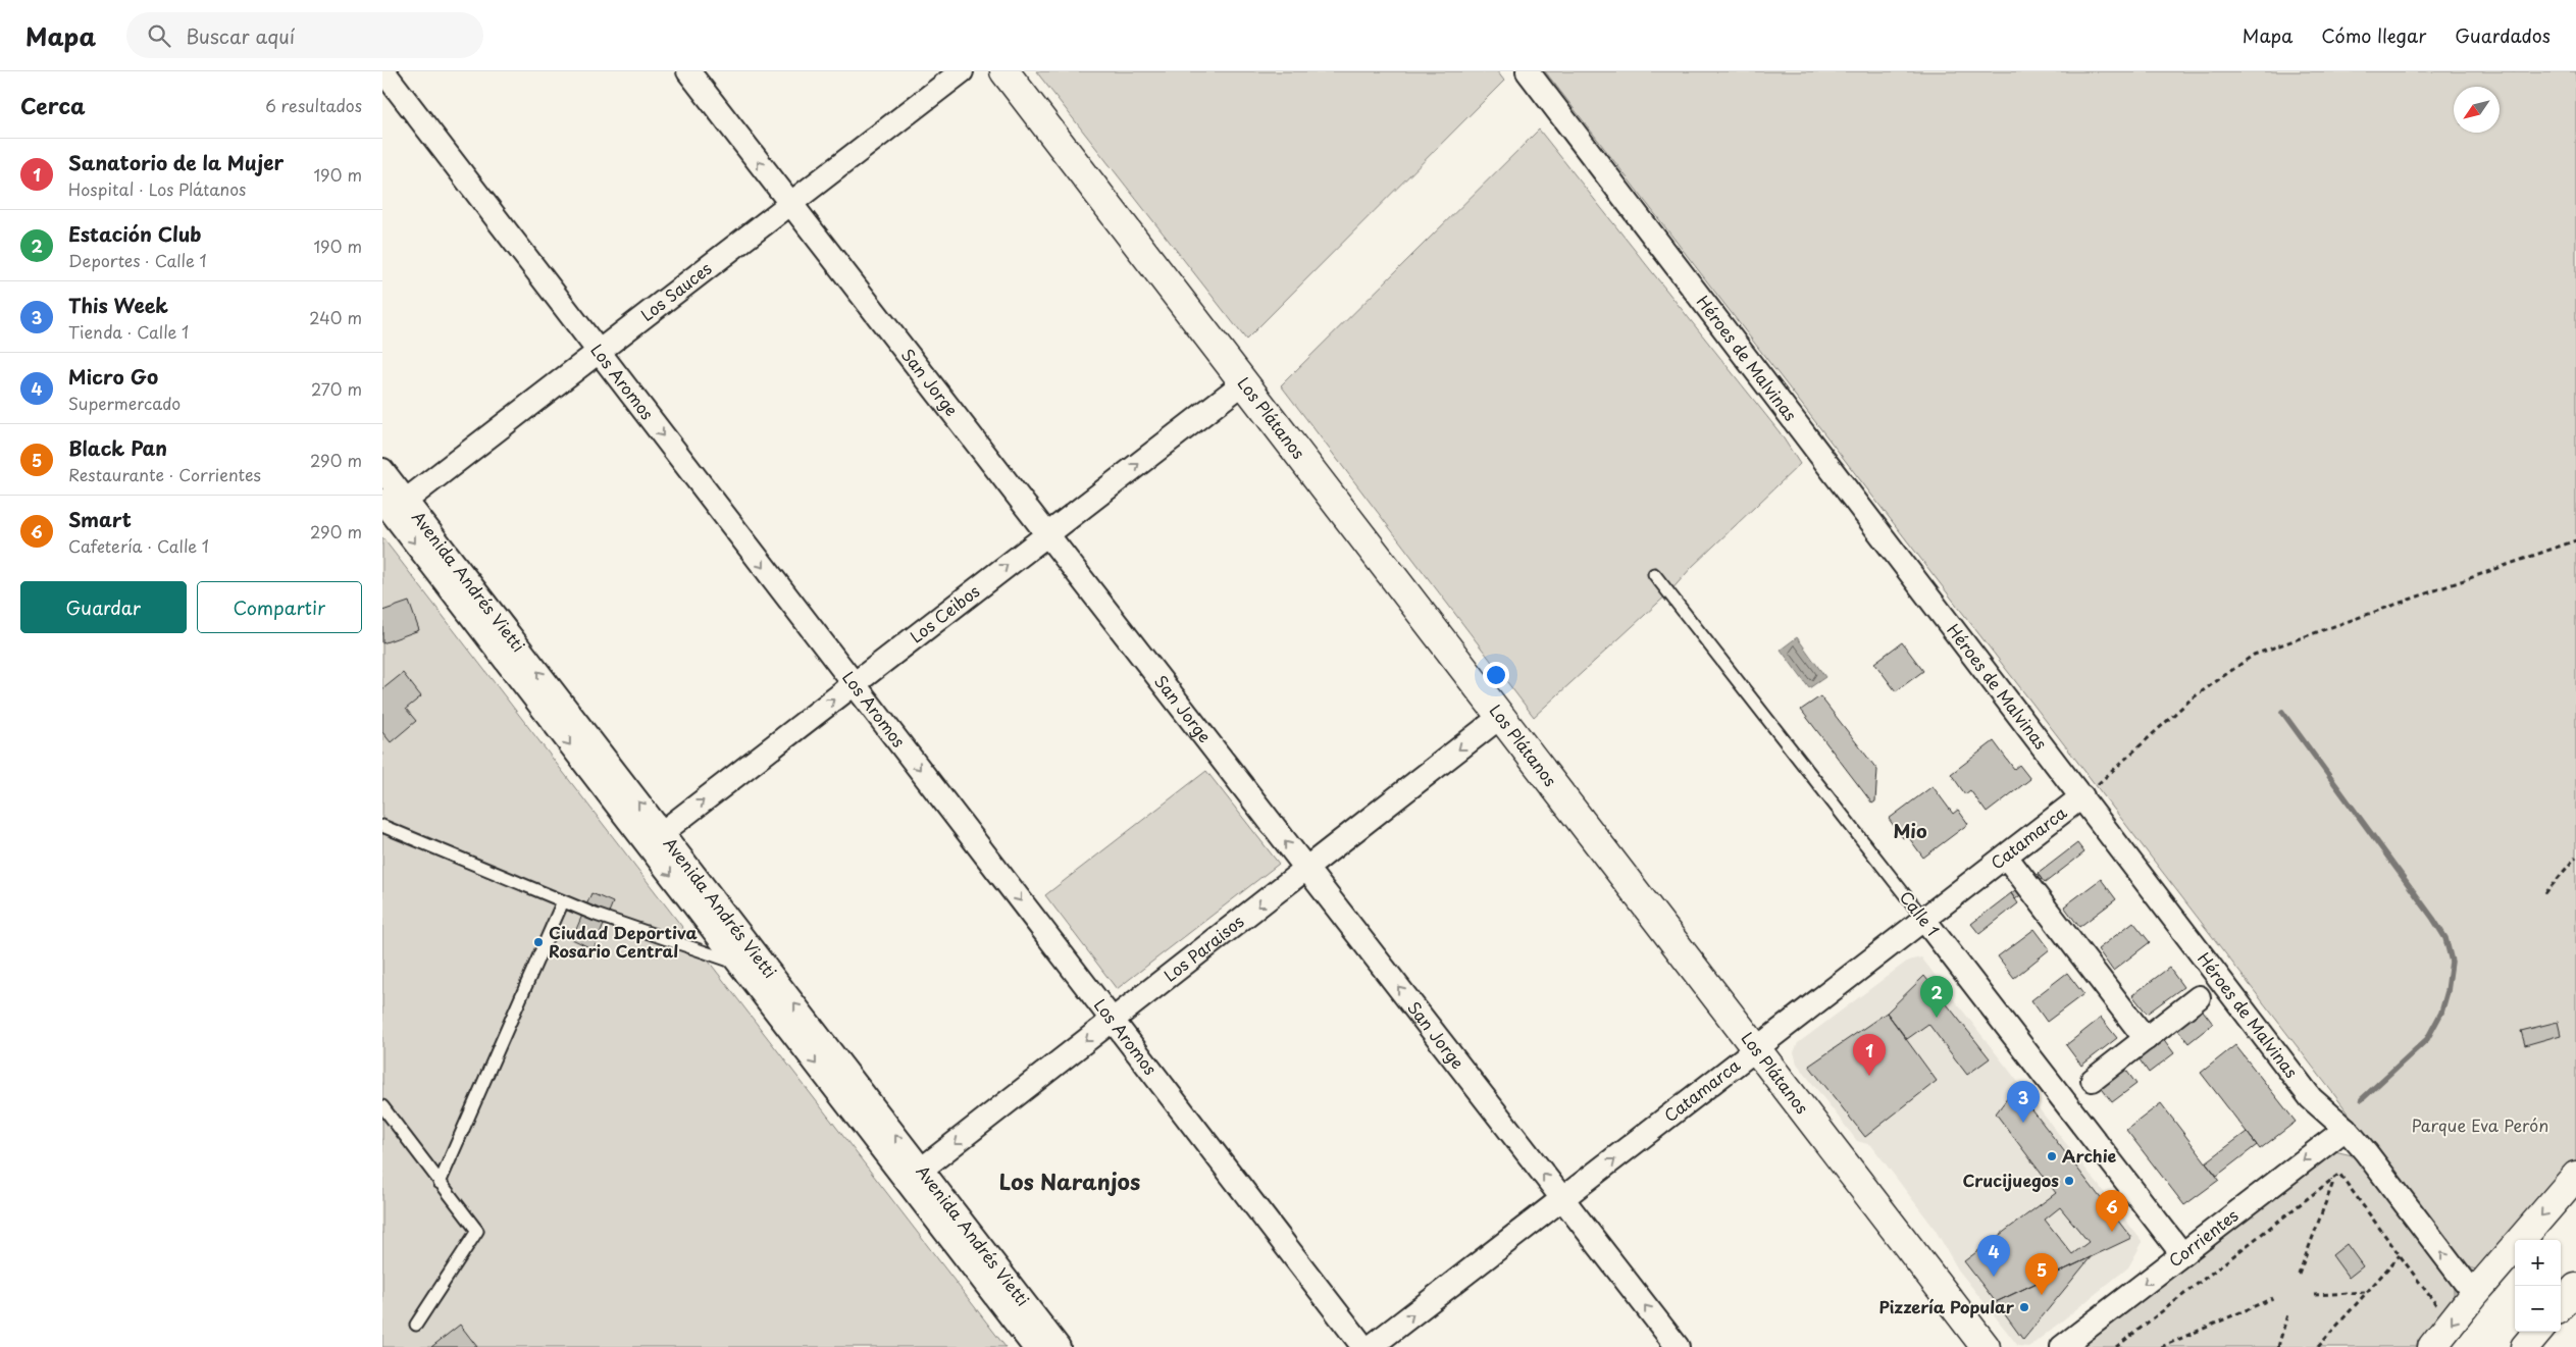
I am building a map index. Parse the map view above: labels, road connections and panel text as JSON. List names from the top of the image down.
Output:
{
  "streets": {
    "street": [
      "Los Sauces",
      "Héroes de Malvinas",
      "Los Aromos",
      "San Jorge",
      "Los Plátanos",
      "Avenida Andrés Vietti",
      "Los Ceibos",
      "Catamarca",
      "Calle 1",
      "Los Paraisos",
      "Corrientes"
    ]
  },
  "crossings": [
    ["Los Sauces", "Los Aromos"],
    ["Los Sauces", "San Jorge"],
    ["Los Sauces", "Avenida Andrés Vietti"],
    ["Héroes de Malvinas", "Catamarca"],
    ["Héroes de Malvinas", "Corrientes"],
    ["Los Aromos", "Los Ceibos"],
    ["Los Aromos", "Los Paraisos"],
    ["San Jorge", "Los Ceibos"],
    ["San Jorge", "Catamarca"],
    ["San Jorge", "Los Paraisos"],
    ["Los Plátanos", "Los Ceibos"],
    ["Los Plátanos", "Catamarca"],
    ["Los Plátanos", "Los Paraisos"],
    ["Avenida Andrés Vietti", "Los Ceibos"],
    ["Avenida Andrés Vietti", "Los Paraisos"],
    ["Catamarca", "Calle 1"],
    ["Calle 1", "Corrientes"]
  ],
  "one_way": [
    "Los Aromos",
    "San Jorge",
    "Los Ceibos",
    "Catamarca",
    "Los Paraisos"
  ],
  "districts": ["Mio", "Los Naranjos"],
  "parks": ["Parque Eva Perón"],
  "places": [
    "Ciudad Deportiva Rosario Central",
    "Archie",
    "Crucijuegos",
    "Pizzería Popular"
  ],
  "north": "bottom left",
  "page": {
    "header": "Mapa",
    "search": "Buscar aquí",
    "nav": ["Mapa", "Cómo llegar", "Guardados"],
    "heading": ["Cerca", "6 resultados"],
    "list": [
      {
        "mark": "1",
        "name": "Sanatorio de la Mujer",
        "note": "Hospital · Los Plátanos",
        "value": "190 m"
      },
      {
        "mark": "2",
        "name": "Estación Club",
        "note": "Deportes · Calle 1",
        "value": "190 m"
      },
      {
        "mark": "3",
        "name": "This Week",
        "note": "Tienda · Calle 1",
        "value": "240 m"
      },
      {
        "mark": "4",
        "name": "Micro Go",
        "note": "Supermercado",
        "value": "270 m"
      },
      {
        "mark": "5",
        "name": "Black Pan",
        "note": "Restaurante · Corrientes",
        "value": "290 m"
      },
      {
        "mark": "6",
        "name": "Smart",
        "note": "Cafetería · Calle 1",
        "value": "290 m"
      }
    ],
    "buttons": ["Guardar", "Compartir"],
    "pins": [
      "2",
      "1",
      "3",
      "6",
      "4",
      "5"
    ],
    "map_buttons": ["+", "−"]
  }
}
